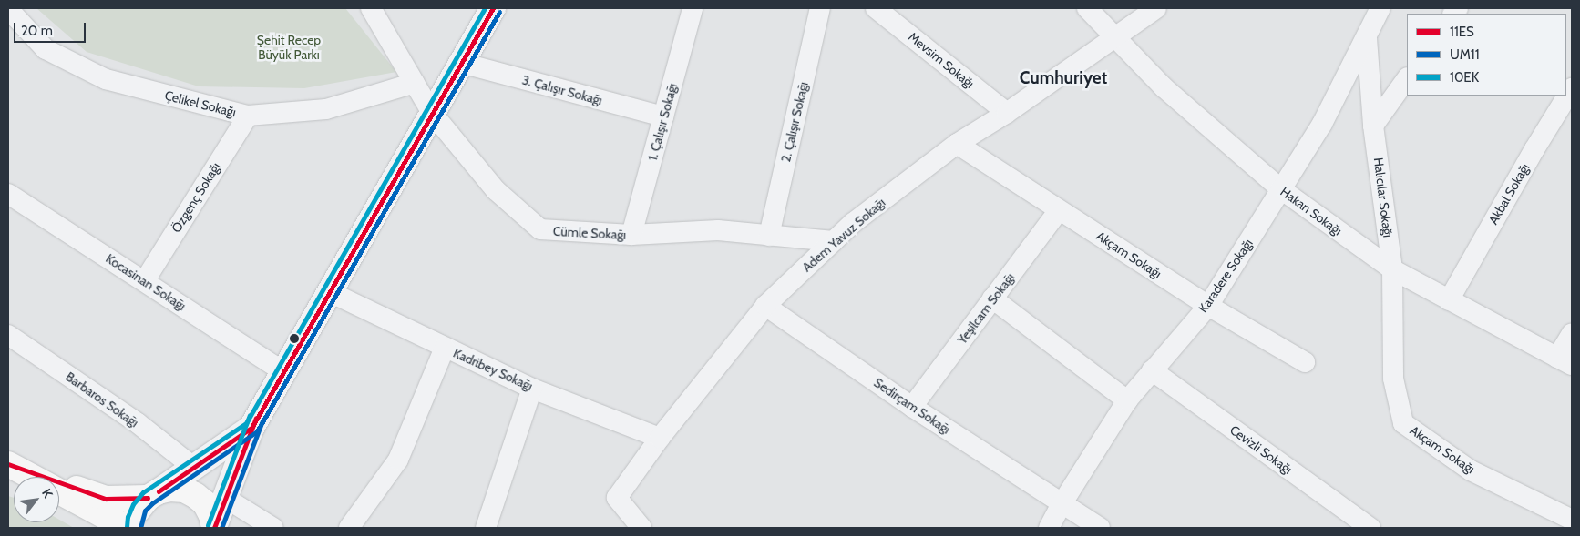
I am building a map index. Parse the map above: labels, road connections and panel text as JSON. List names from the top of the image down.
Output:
{
  "streets": {
    "street": [
      "Mevsim Sokağı",
      "3. Çalışır Sokağı",
      "Çelikel Sokağı",
      "1. Çalışır Sokağı",
      "2. Çalışır Sokağı",
      "Akbal Sokağı",
      "Özgenç Sokağı",
      "Halıcılar Sokağı",
      "Hakan Sokağı",
      "Cümle Sokağı",
      "Adem Yavuz Sokağı",
      "Akçam Sokağı",
      "Karadere Sokağı",
      "Kocasinan Sokağı",
      "Yeşilcam Sokağı",
      "Kadribey Sokağı",
      "Barbaros Sokağı",
      "Sedirçam Sokağı",
      "Cevizli Sokağı"
    ]
  },
  "crossings": [
    ["Mevsim Sokağı", "Adem Yavuz Sokağı"],
    ["3. Çalışır Sokağı", "1. Çalışır Sokağı"],
    ["Çelikel Sokağı", "Özgenç Sokağı"],
    ["Çelikel Sokağı", "Cümle Sokağı"],
    ["1. Çalışır Sokağı", "Cümle Sokağı"],
    ["2. Çalışır Sokağı", "Cümle Sokağı"],
    ["Akbal Sokağı", "Hakan Sokağı"],
    ["Özgenç Sokağı", "Kocasinan Sokağı"],
    ["Halıcılar Sokağı", "Hakan Sokağı"],
    ["Halıcılar Sokağı", "Akçam Sokağı"],
    ["Halıcılar Sokağı", "Karadere Sokağı"],
    ["Hakan Sokağı", "Adem Yavuz Sokağı"],
    ["Hakan Sokağı", "Akçam Sokağı"],
    ["Hakan Sokağı", "Karadere Sokağı"],
    ["Cümle Sokağı", "Adem Yavuz Sokağı"],
    ["Adem Yavuz Sokağı", "Akçam Sokağı"],
    ["Adem Yavuz Sokağı", "Kadribey Sokağı"],
    ["Adem Yavuz Sokağı", "Sedirçam Sokağı"],
    ["Akçam Sokağı", "Karadere Sokağı"],
    ["Akçam Sokağı", "Yeşilcam Sokağı"],
    ["Karadere Sokağı", "Sedirçam Sokağı"],
    ["Karadere Sokağı", "Cevizli Sokağı"],
    ["Yeşilcam Sokağı", "Sedirçam Sokağı"]
  ],
  "districts": ["Cumhuriyet"],
  "parks": ["Şehit Recep Büyük Parkı"],
  "lines": ["transit line 11ES", "transit line 10EK", "transit line UM11"],
  "legend": ["11ES", "UM11", "10EK"],
  "scale_bar": "20 m",
  "north": "top right"
}
